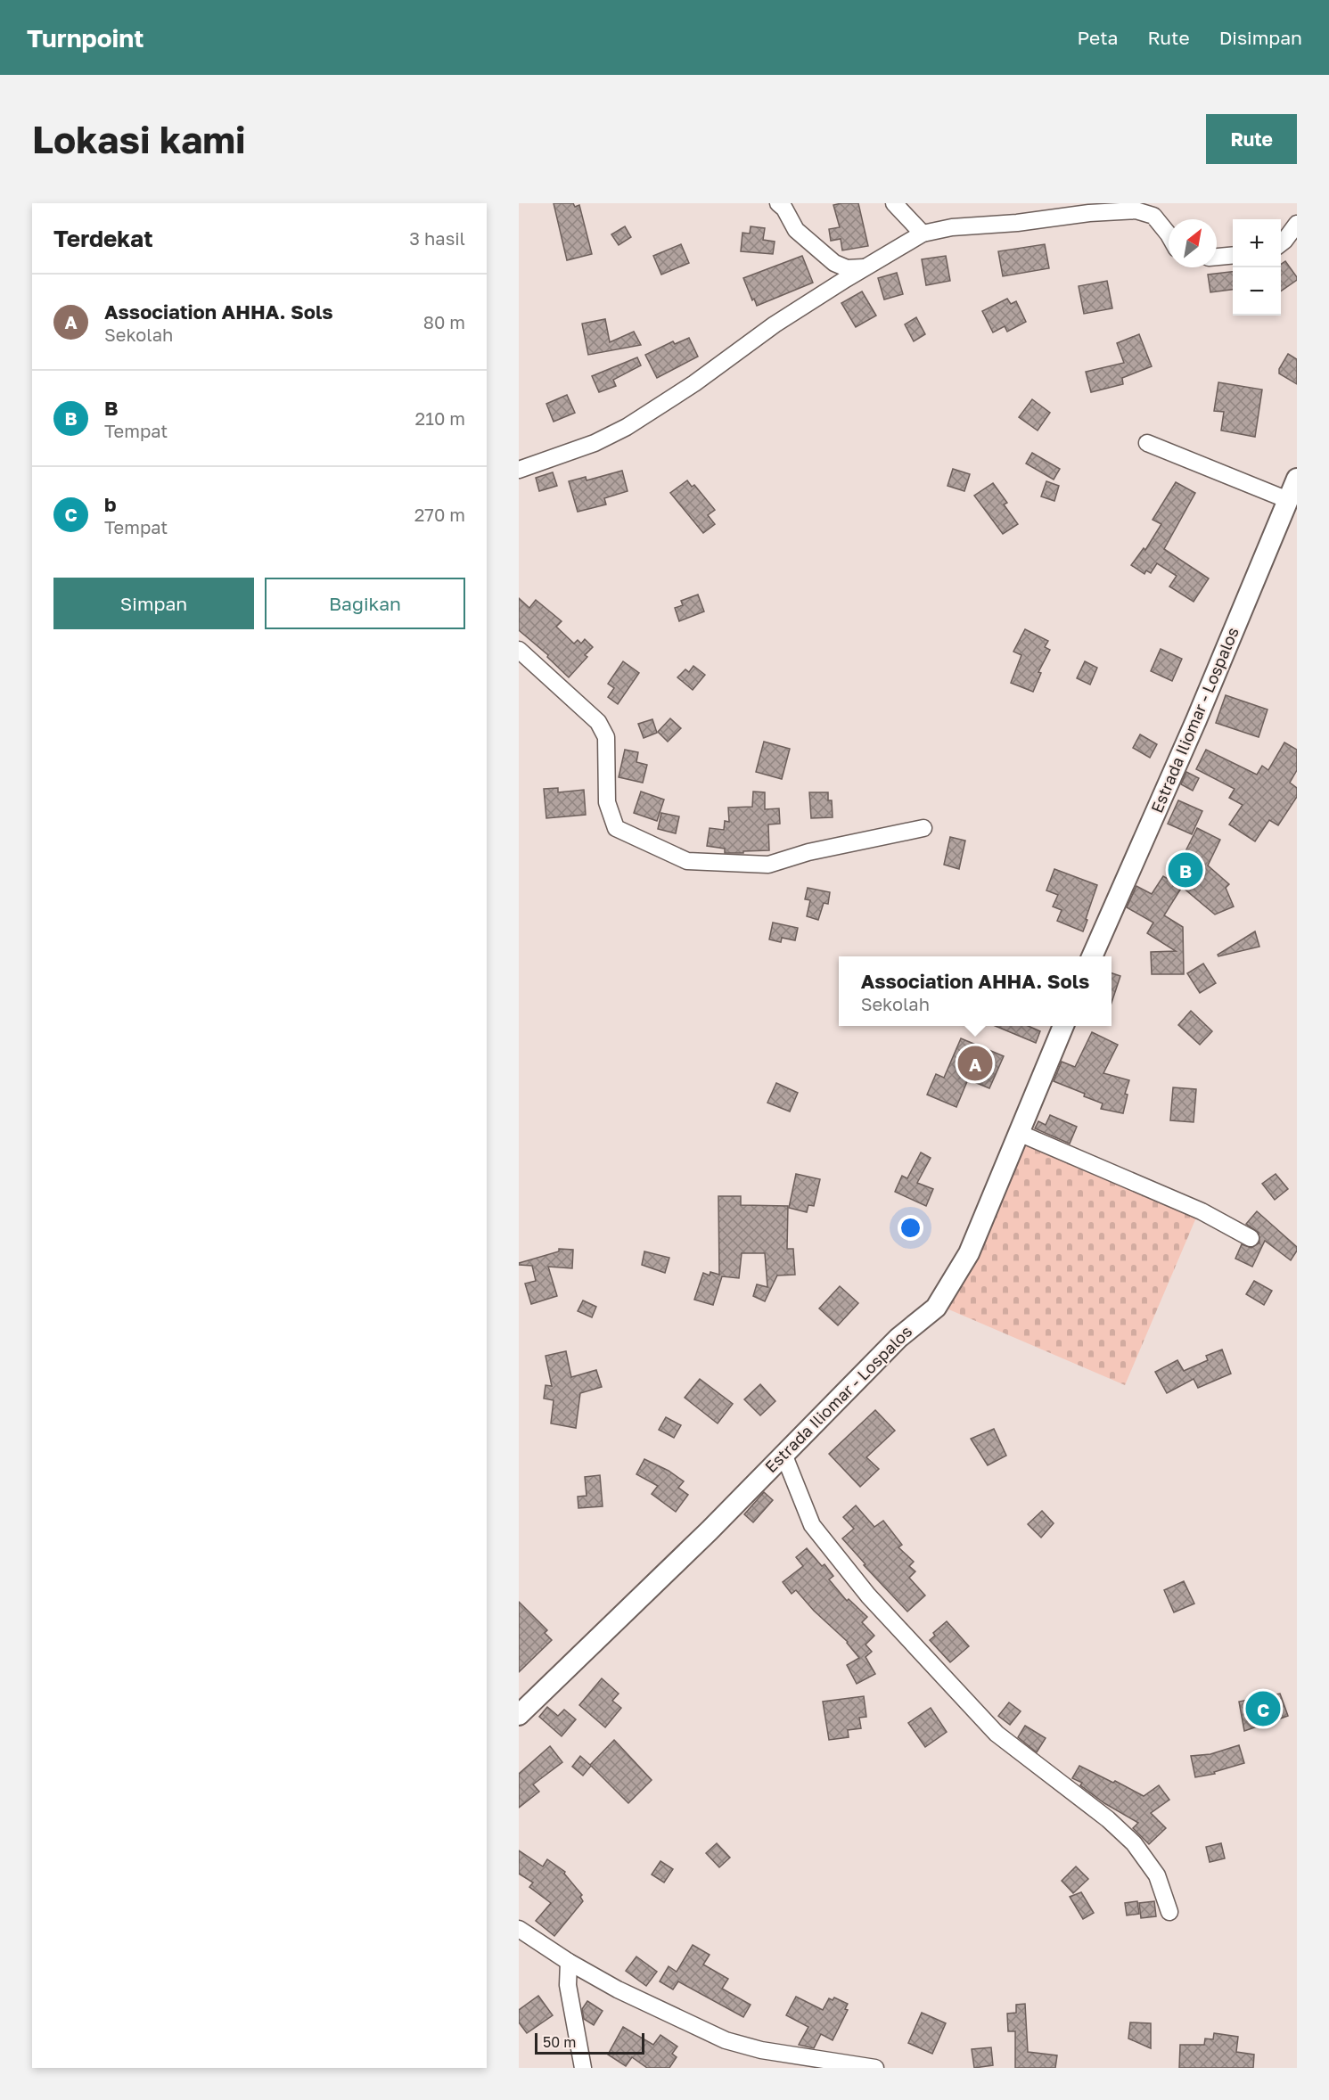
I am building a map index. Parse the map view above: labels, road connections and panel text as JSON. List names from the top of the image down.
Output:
{
  "streets": {
    "street": ["Estrada Iliomar - Lospalos"]
  },
  "scale_bar": "50 m",
  "north": "top right",
  "page": {
    "header": "Turnpoint",
    "nav": ["Peta", "Rute", "Disimpan"],
    "buttons": [
      "Rute",
      ["Simpan", "Bagikan"]
    ],
    "title": "Lokasi kami",
    "heading": ["Terdekat", "3 hasil"],
    "map_buttons": ["+", "−"],
    "list": [
      {
        "mark": "A",
        "name": "Association AHHA. Sols",
        "note": "Sekolah",
        "value": "80 m"
      },
      {
        "mark": "B",
        "name": "B",
        "note": "Tempat",
        "value": "210 m"
      },
      {
        "mark": "C",
        "name": "b",
        "note": "Tempat",
        "value": "270 m"
      }
    ],
    "pins": ["B", "A", "C"],
    "popup": ["Association AHHA. Sols", "Sekolah"],
    "scale": "50 m"
  }
}
